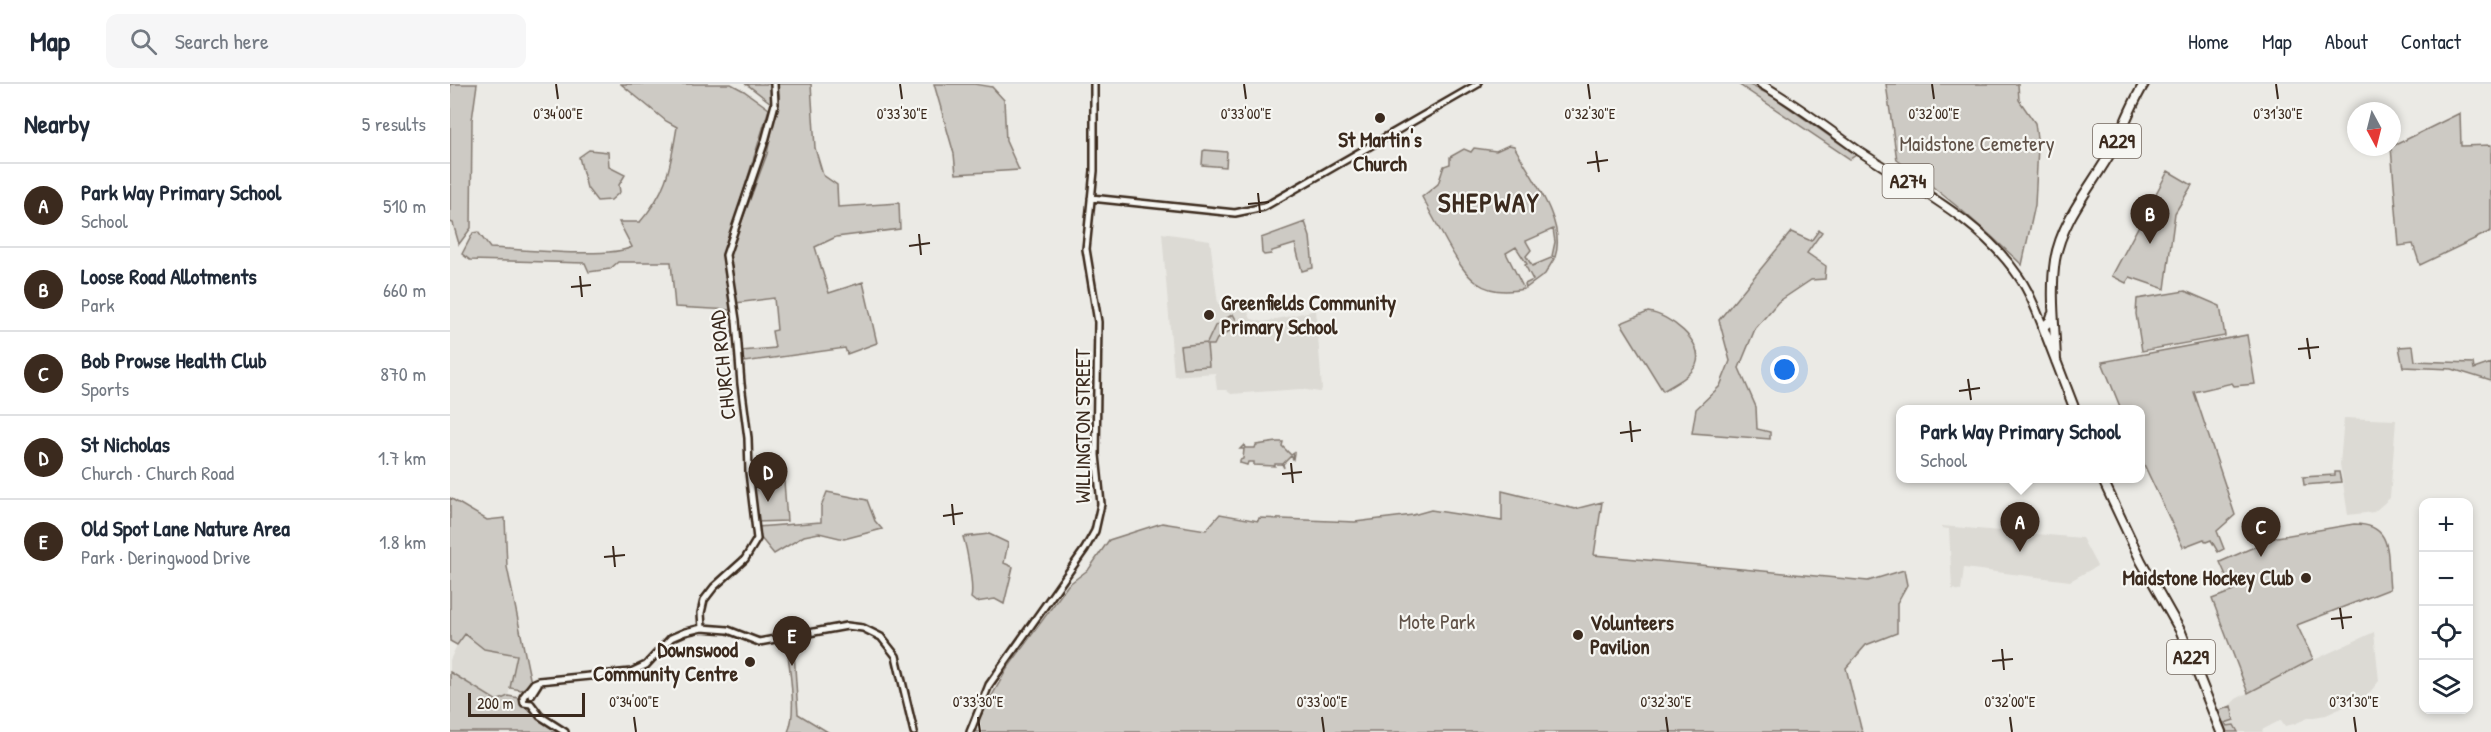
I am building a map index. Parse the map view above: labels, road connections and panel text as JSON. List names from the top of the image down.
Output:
{
  "streets": {
    "highway": ["A229"],
    "main road": ["A274"],
    "street": ["CHURCH ROAD", "WILLINGTON STREET"]
  },
  "crossings": [
    ["A229", "A274"]
  ],
  "districts": ["SHEPWAY"],
  "parks": ["Maidstone Cemetery", "Mote Park"],
  "places": [
    "St Martin's Church",
    "Greenfields Community Primary School",
    "Maidstone Hockey Club",
    "Volunteers Pavilion",
    "Downswood Community Centre"
  ],
  "scale_bar": "200 m",
  "north": "bottom",
  "page": {
    "header": "Map",
    "search": "Search here",
    "nav": [
      "Home",
      "Map",
      "About",
      "Contact"
    ],
    "heading": ["Nearby", "5 results"],
    "list": [
      {
        "mark": "A",
        "name": "Park Way Primary School",
        "note": "School",
        "value": "510 m"
      },
      {
        "mark": "B",
        "name": "Loose Road Allotments",
        "note": "Park",
        "value": "660 m"
      },
      {
        "mark": "C",
        "name": "Bob Prowse Health Club",
        "note": "Sports",
        "value": "870 m"
      },
      {
        "mark": "D",
        "name": "St Nicholas",
        "note": "Church · Church Road",
        "value": "1.7 km"
      },
      {
        "mark": "E",
        "name": "Old Spot Lane Nature Area",
        "note": "Park · Deringwood Drive",
        "value": "1.8 km"
      }
    ],
    "pins": [
      "B",
      "D",
      "A",
      "C",
      "E"
    ],
    "popup": ["Park Way Primary School", "School"],
    "map_buttons": ["+", "−"],
    "scale": "200 m"
  },
  "coordinates": [
    "0°34'00\"E",
    "0°33'30\"E",
    "0°33'00\"E",
    "0°32'30\"E",
    "0°32'00\"E",
    "0°31'30\"E"
  ]
}
